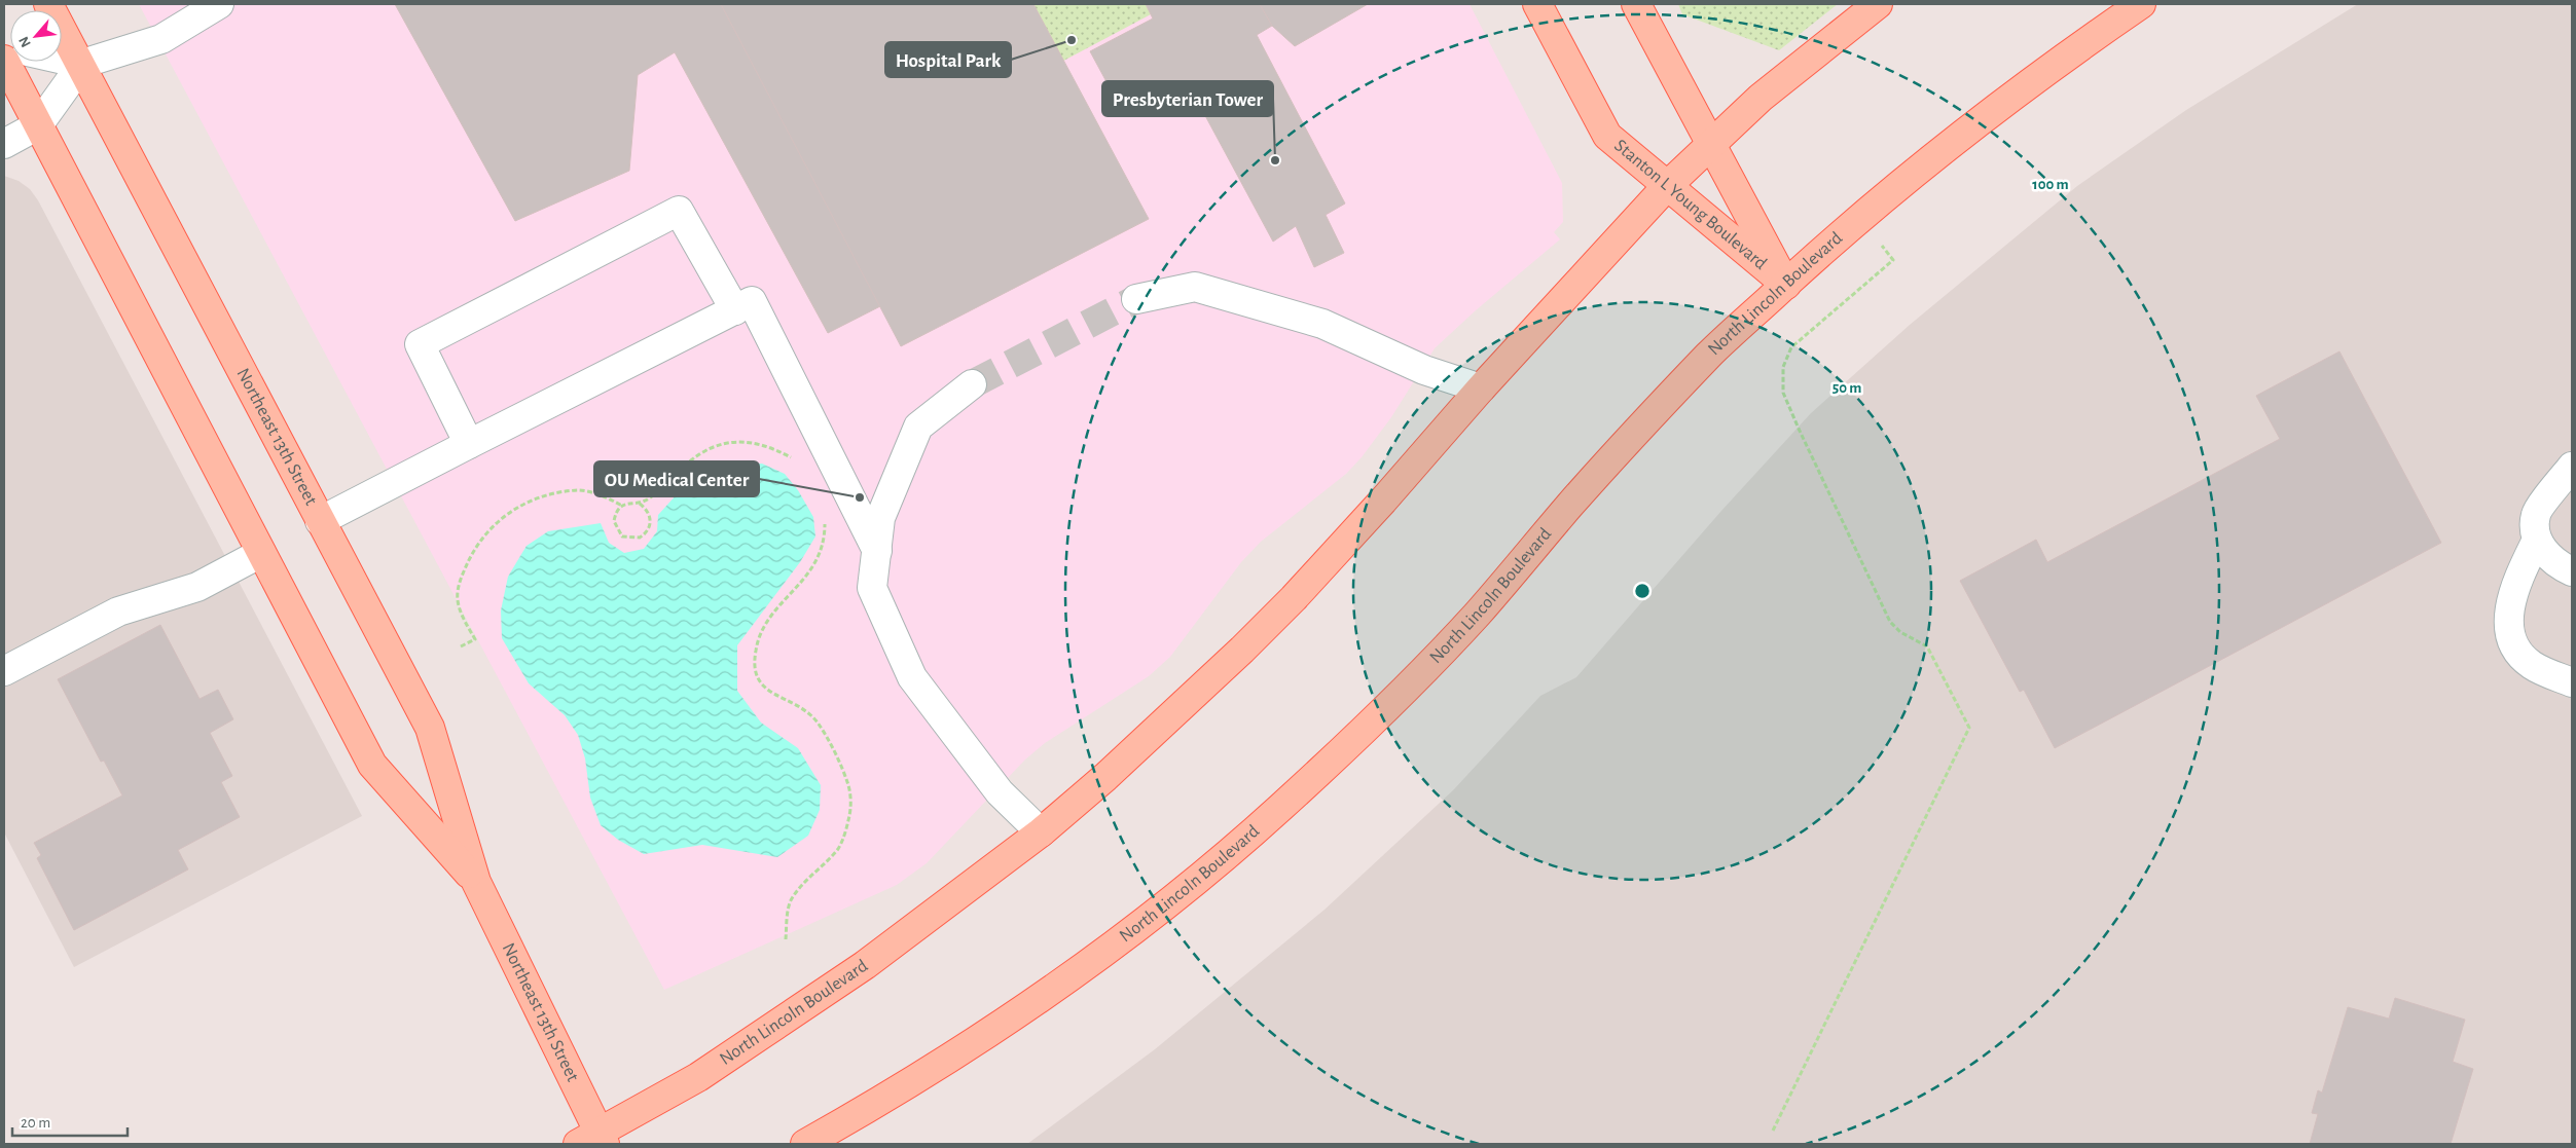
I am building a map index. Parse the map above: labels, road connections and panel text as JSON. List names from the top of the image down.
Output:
{
  "streets": {
    "main road": ["Stanton L Young Boulevard", "North Lincoln Boulevard", "Northeast 13th Street"]
  },
  "crossings": [
    ["Stanton L Young Boulevard", "North Lincoln Boulevard"],
    ["North Lincoln Boulevard", "Northeast 13th Street"]
  ],
  "places": ["Hospital Park", "Presbyterian Tower", "OU Medical Center"],
  "scale_bar": "20 m",
  "north": "bottom left",
  "rings": ["100 m", "50 m"]
}
